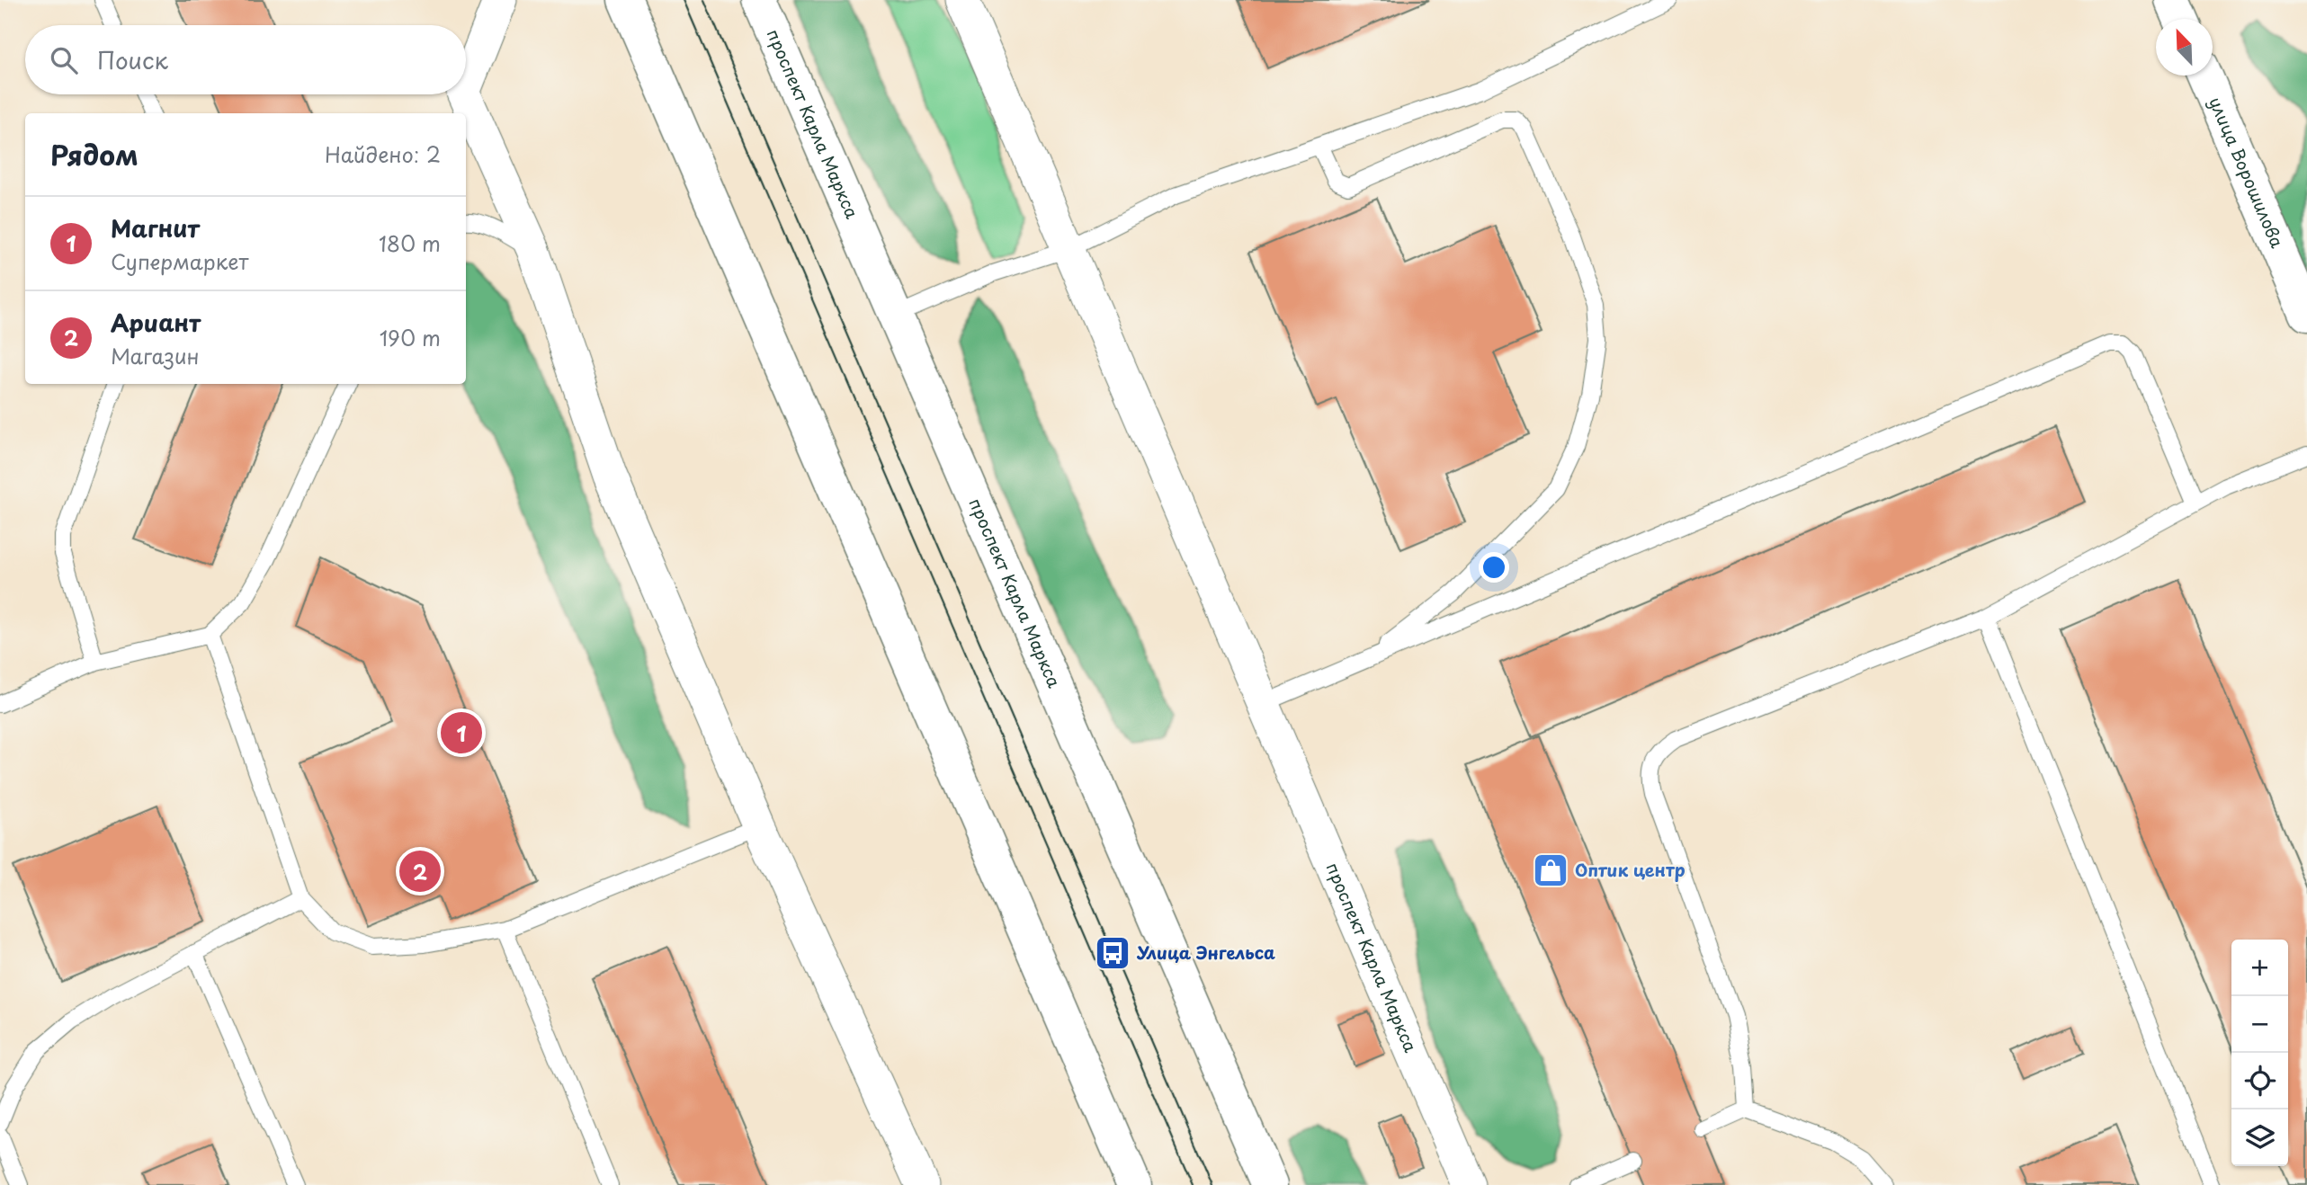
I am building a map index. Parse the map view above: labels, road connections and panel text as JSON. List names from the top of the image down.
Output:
{
  "streets": {
    "main road": ["проспект Карла Маркса", "улица Ворошилова"]
  },
  "places": {
    "shop": ["Оптик центр"],
    "bus stop": ["Улица Энгельса"]
  },
  "north": "top left",
  "page": {
    "search": "Поиск",
    "heading": ["Рядом", "Найдено: 2"],
    "list": [
      {
        "mark": "1",
        "name": "Магнит",
        "note": "Супермаркет",
        "value": "180 m"
      },
      {
        "mark": "2",
        "name": "Ариант",
        "note": "Магазин",
        "value": "190 m"
      }
    ],
    "pins": ["1", "2"],
    "map_buttons": ["+", "−"]
  }
}
